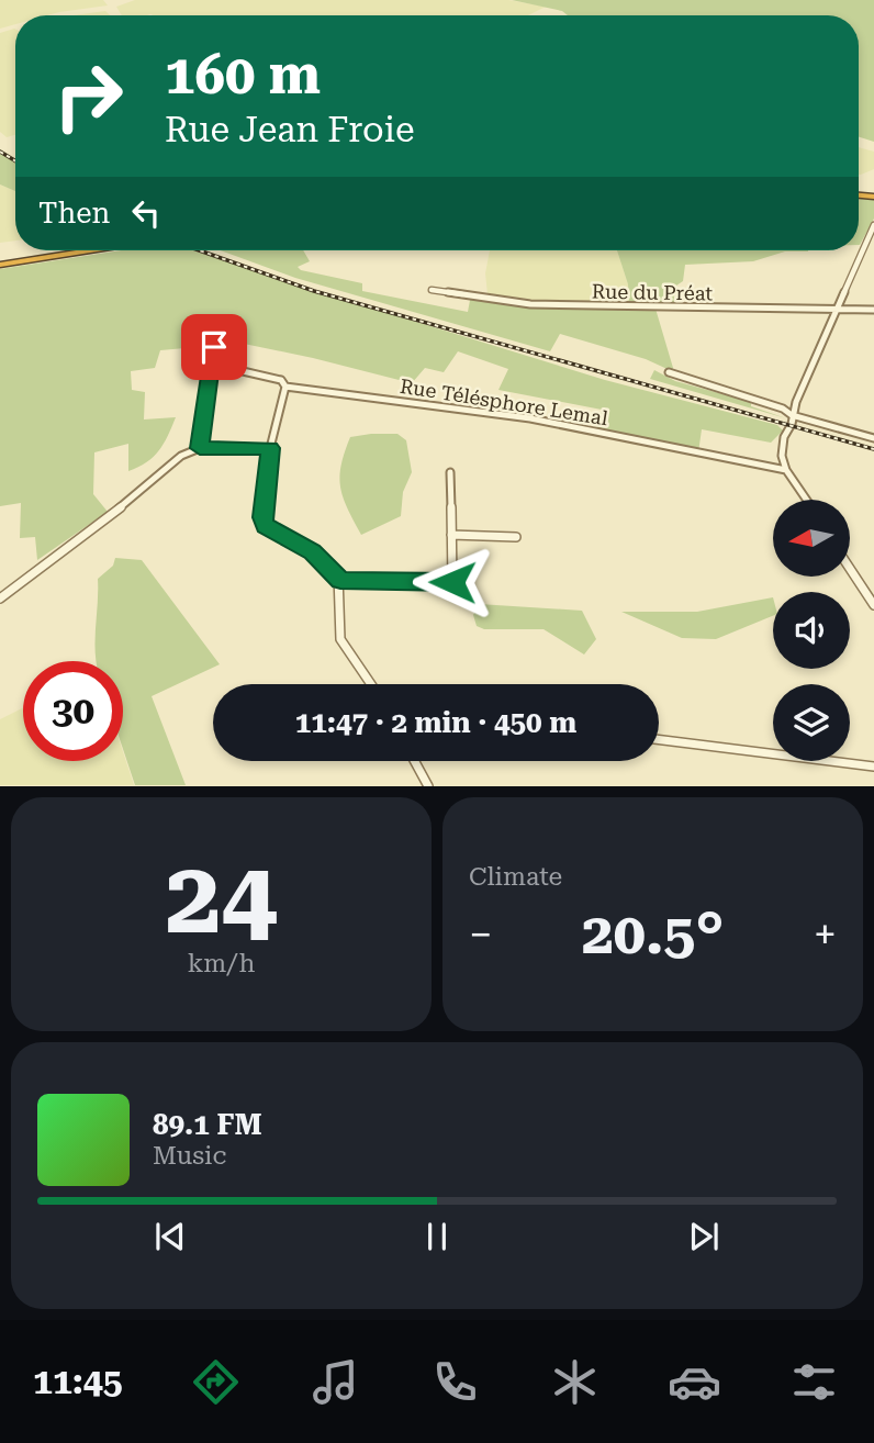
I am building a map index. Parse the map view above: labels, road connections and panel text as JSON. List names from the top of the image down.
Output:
{
  "streets": {
    "street": ["Rue du Préat", "Rue Télésphore Lemal"]
  },
  "north": "left",
  "page": {
    "turn": ["160 m", "Rue Jean Froie"],
    "then": "Then",
    "limit": "30",
    "trip": "11:47 · 2 min · 450 m",
    "tile": [
      ["24", "km/h"],
      "Climate"
    ],
    "heat": ["−", "20.5°", "+"],
    "song": ["89.1 FM", "Music"],
    "tabs": "11:45"
  }
}
